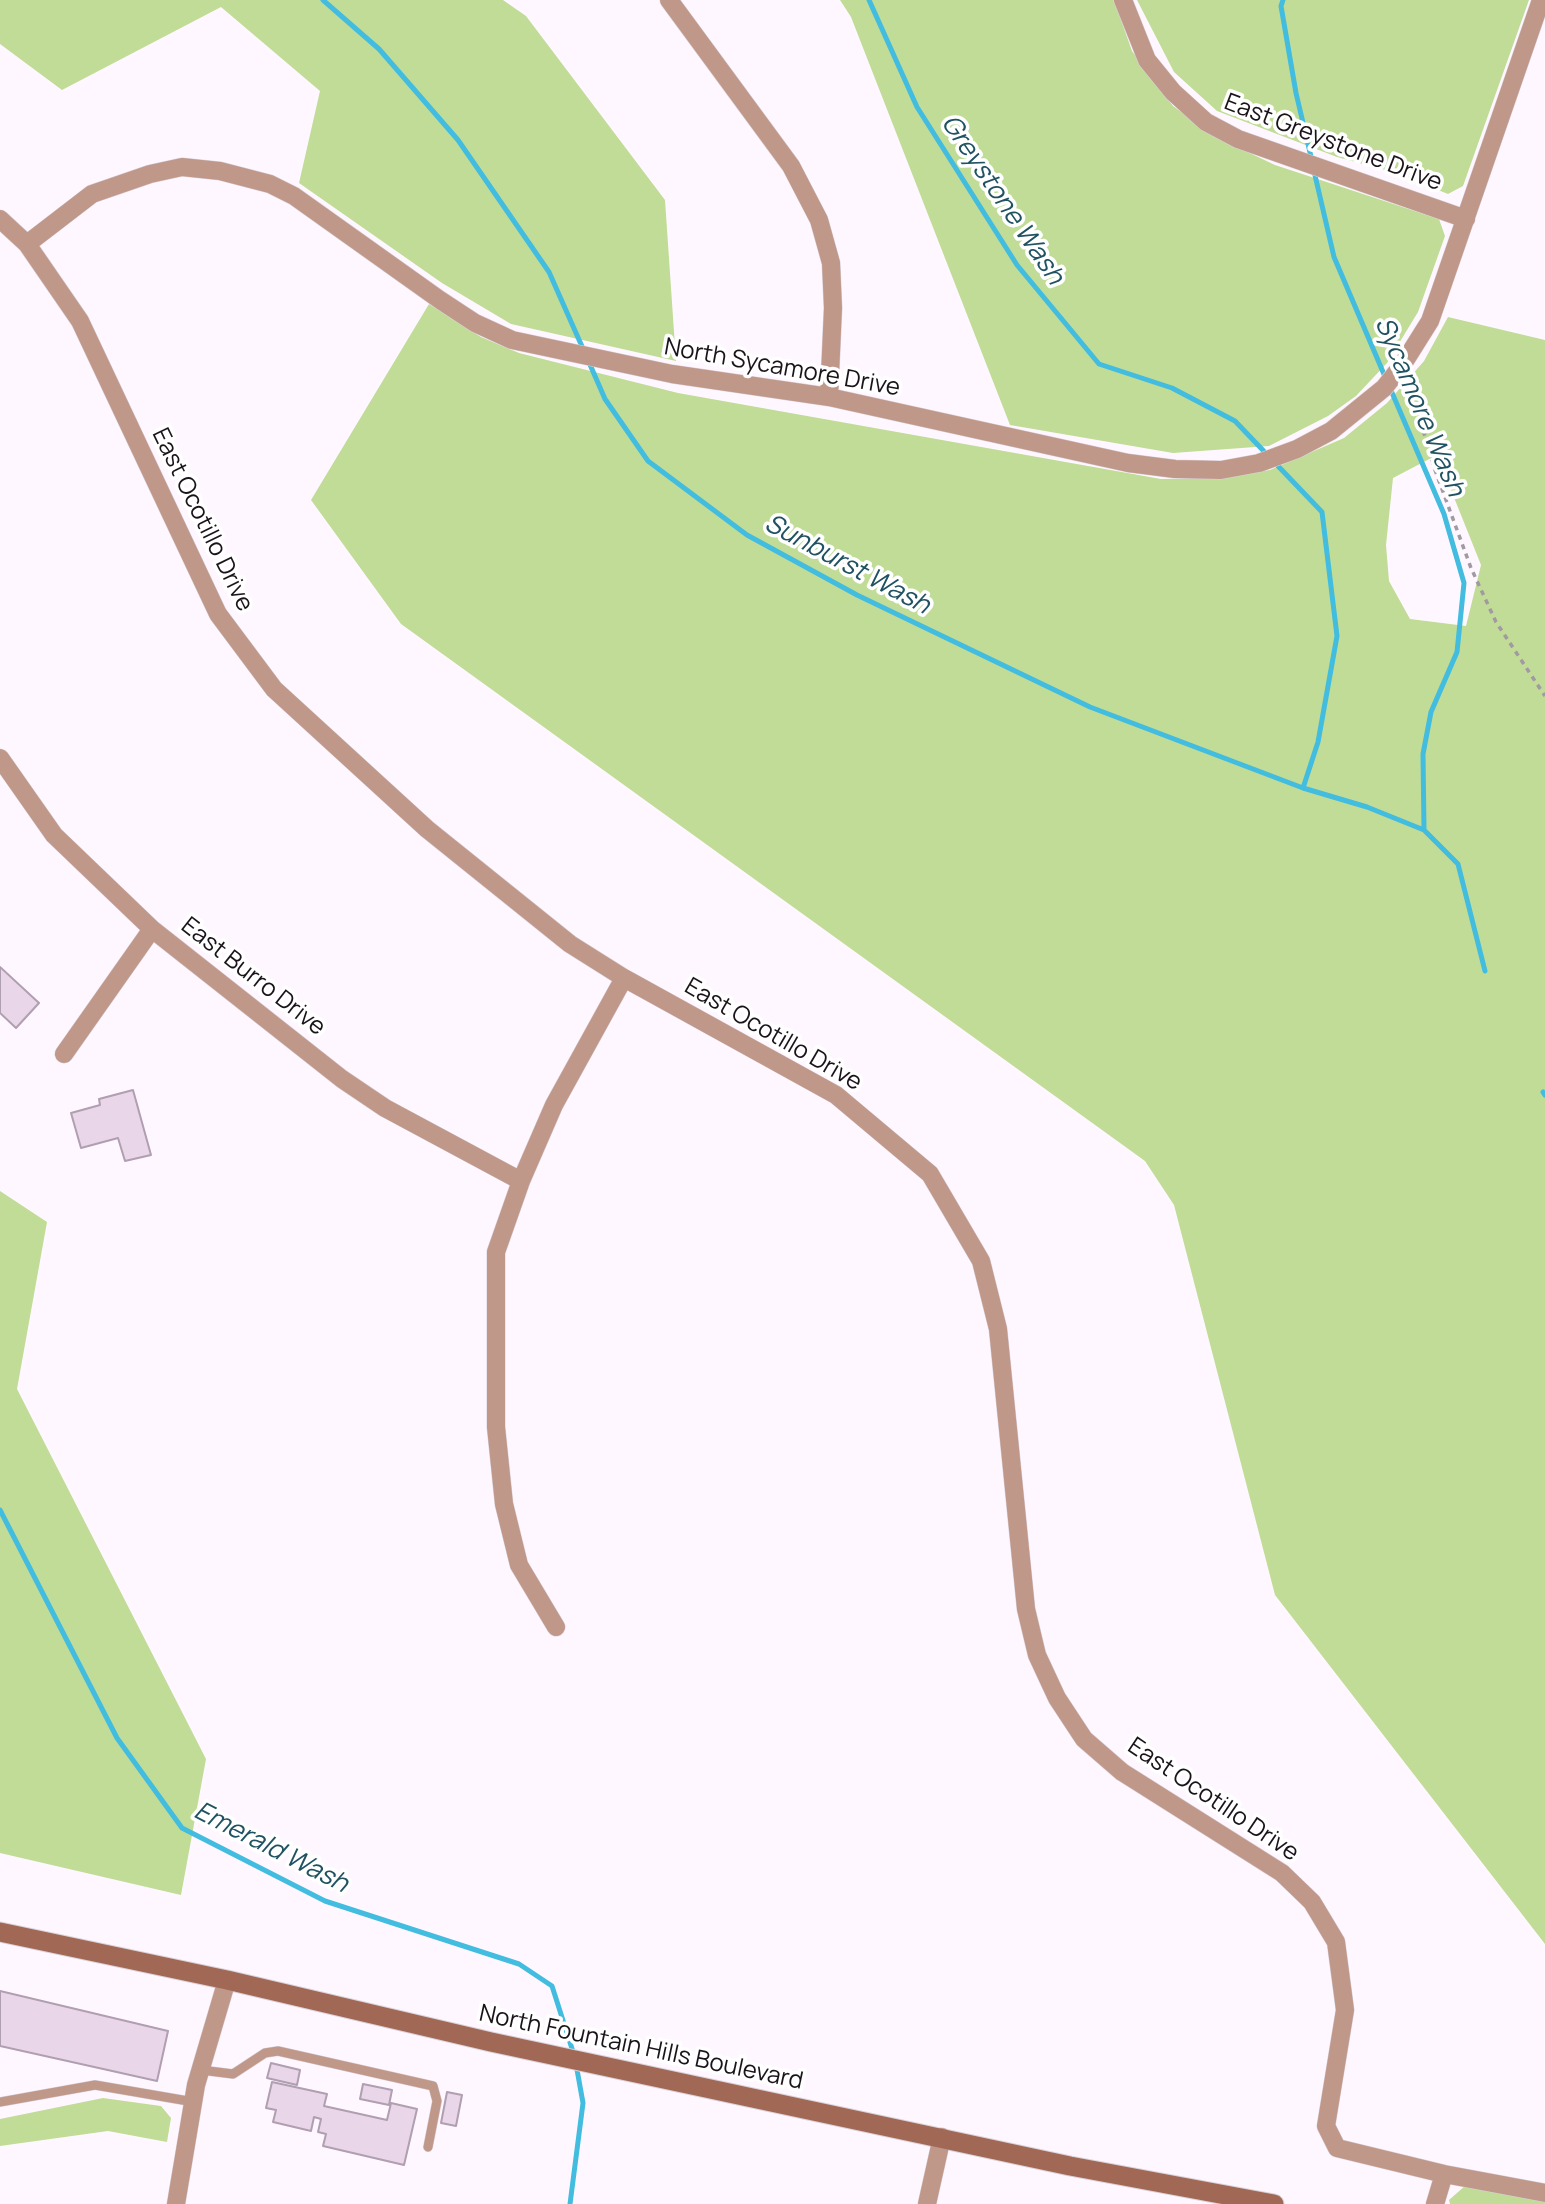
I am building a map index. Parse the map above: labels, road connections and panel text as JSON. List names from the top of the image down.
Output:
{
  "streets": {
    "main road": ["North Fountain Hills Boulevard"],
    "street": [
      "East Greystone Drive",
      "North Sycamore Drive",
      "East Ocotillo Drive",
      "East Burro Drive"
    ]
  },
  "crossings": [
    ["East Greystone Drive", "North Sycamore Drive"],
    ["North Sycamore Drive", "East Ocotillo Drive"]
  ],
  "water": [
    "Greystone Wash",
    "Sycamore Wash",
    "Sunburst Wash",
    "Emerald Wash"
  ]
}
